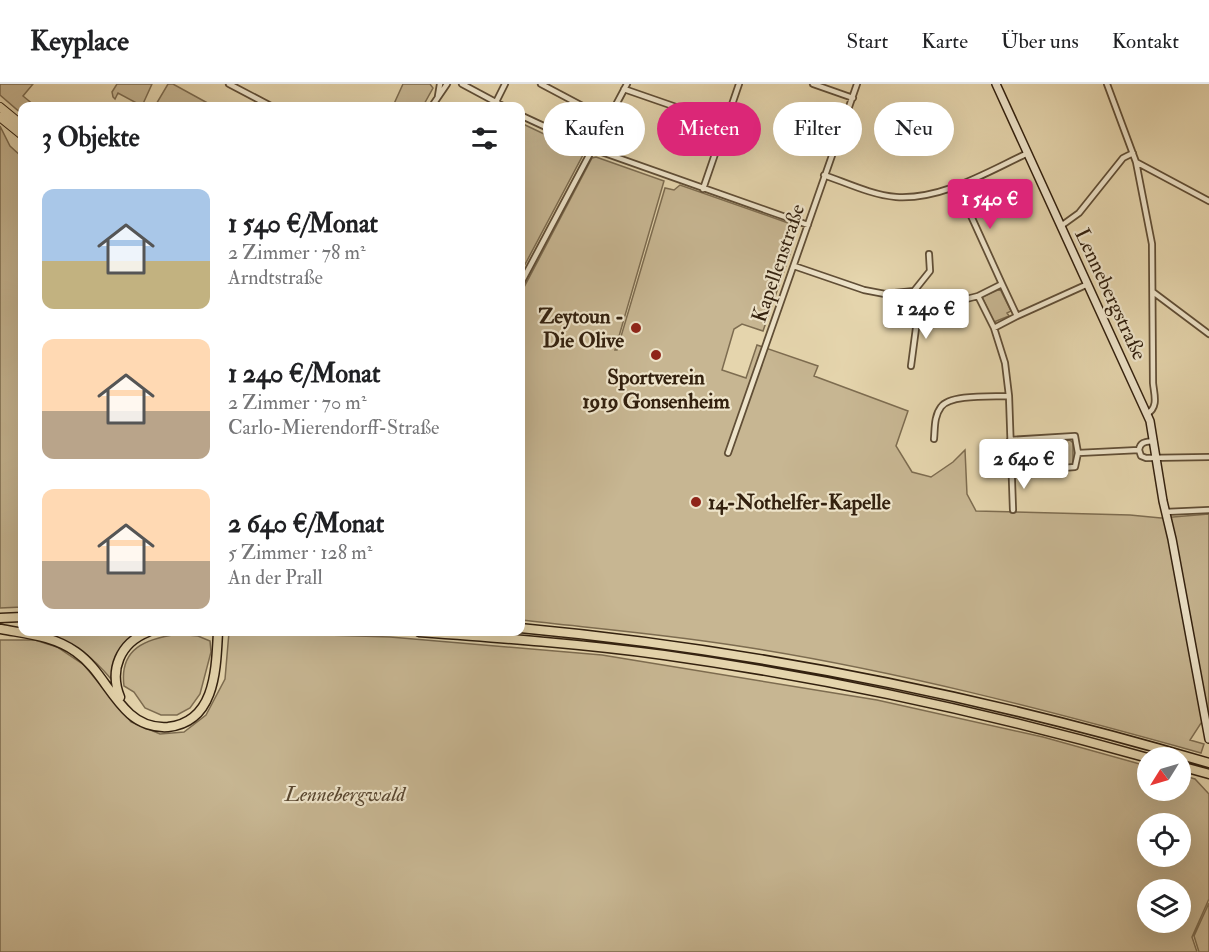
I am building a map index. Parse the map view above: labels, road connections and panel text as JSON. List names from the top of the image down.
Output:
{
  "streets": {
    "main road": ["Lennebergstraße"],
    "street": ["Kapellenstraße"]
  },
  "parks": ["Lennebergwald"],
  "places": ["Zeytoun - Die Olive", "Sportverein 1919 Gonsenheim", "14-Nothelfer-Kapelle"],
  "north": "bottom left",
  "page": {
    "header": "Keyplace",
    "nav": [
      "Start",
      "Karte",
      "Über uns",
      "Kontakt"
    ],
    "chip": [
      "Kaufen",
      "Mieten",
      "Filter",
      "Neu"
    ],
    "heading": "3 Objekte",
    "list": [
      {
        "name": "1 540 €/Monat",
        "note": "2 Zimmer · 78 m² · Arndtstraße"
      },
      {
        "name": "1 240 €/Monat",
        "note": "2 Zimmer · 70 m² · Carlo-Mierendorff-Straße"
      },
      {
        "name": "2 640 €/Monat",
        "note": "5 Zimmer · 128 m² · An der Prall"
      }
    ],
    "price": ["1 540 €", "1 240 €", "2 640 €"]
  }
}
